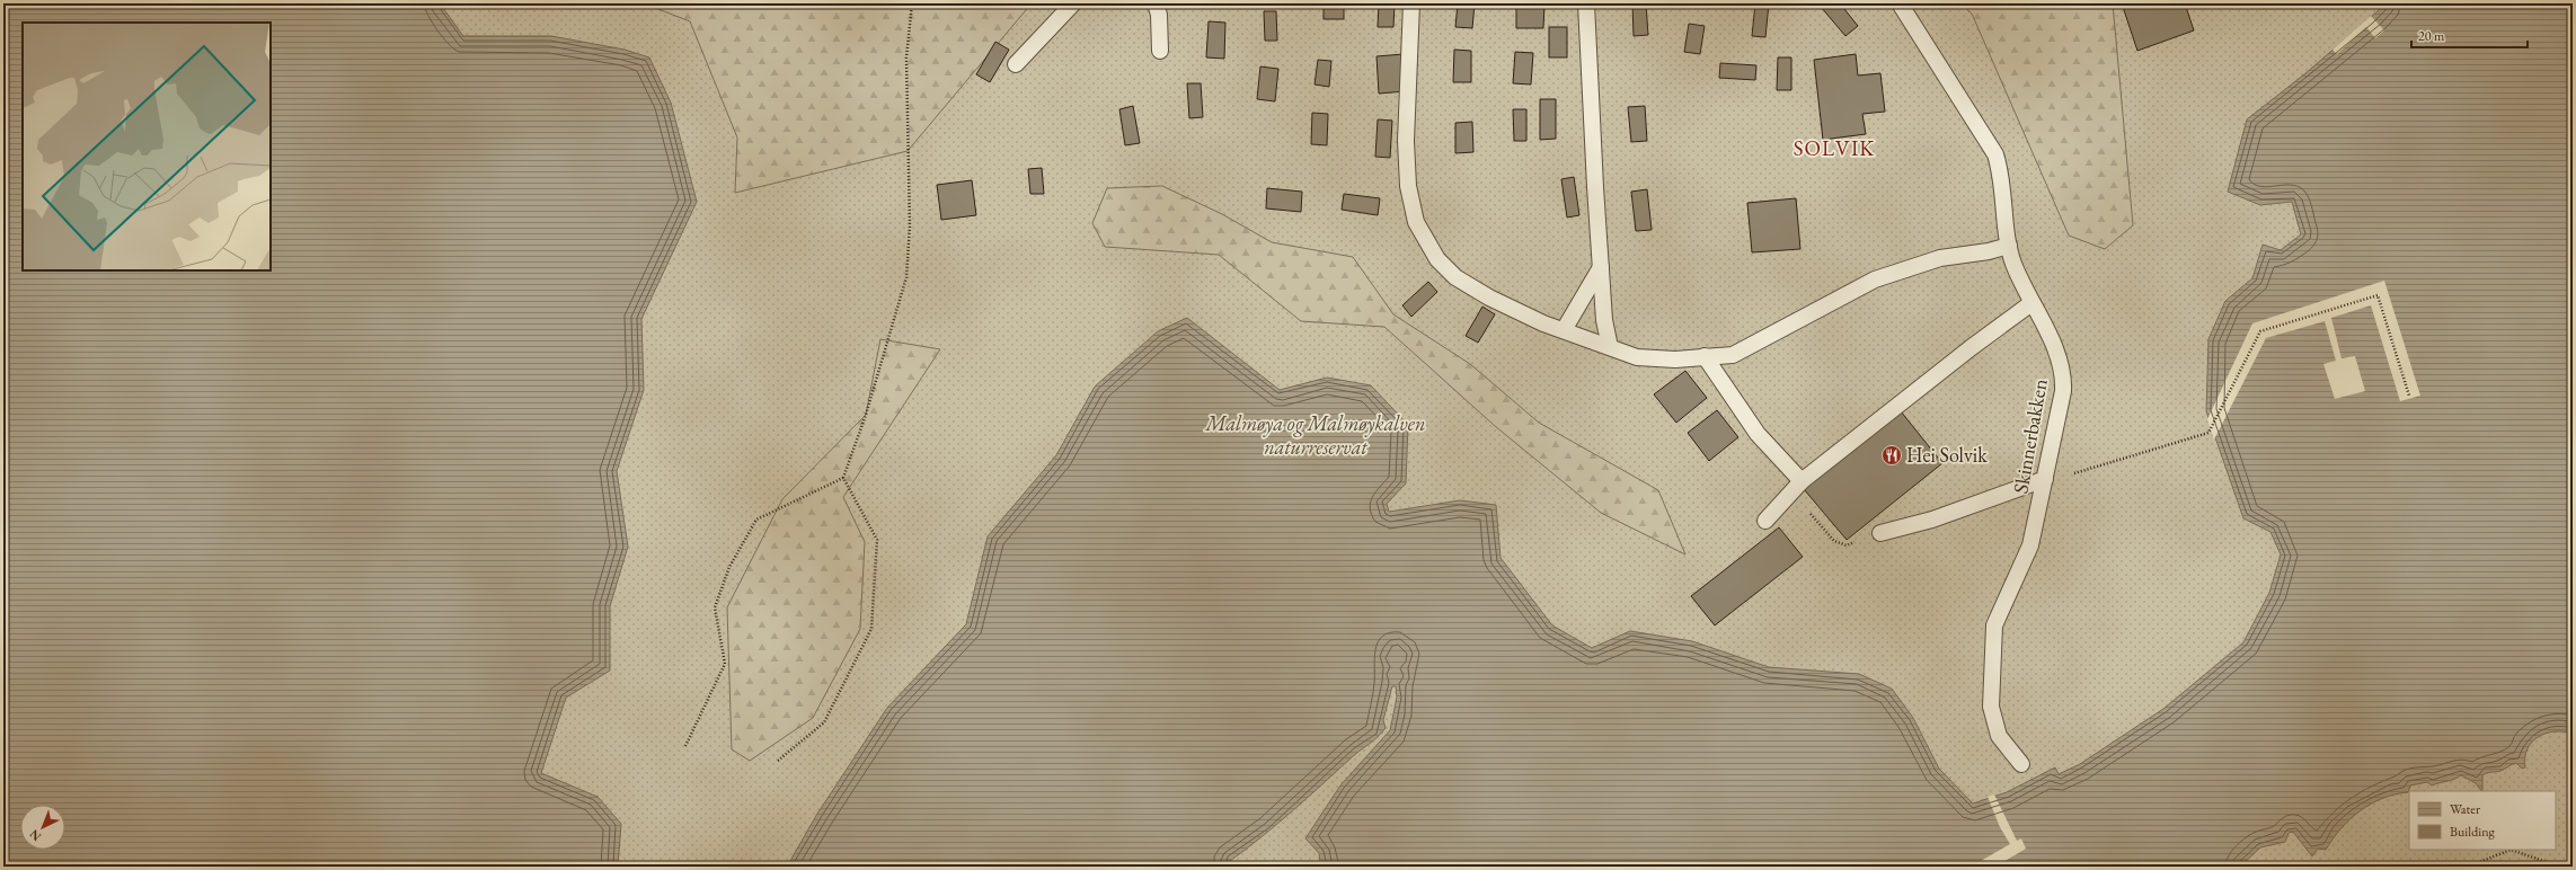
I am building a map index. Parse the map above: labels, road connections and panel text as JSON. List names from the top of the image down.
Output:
{
  "streets": {
    "lane": ["Skinnerbakken"]
  },
  "districts": ["SOLVIK"],
  "parks": ["Malmøya og Malmøykalven naturreservat"],
  "places": {
    "restaurant": ["Hei Solvik"]
  },
  "legend": ["Water", "Building"],
  "scale_bar": "20 m",
  "north": "bottom left"
}
